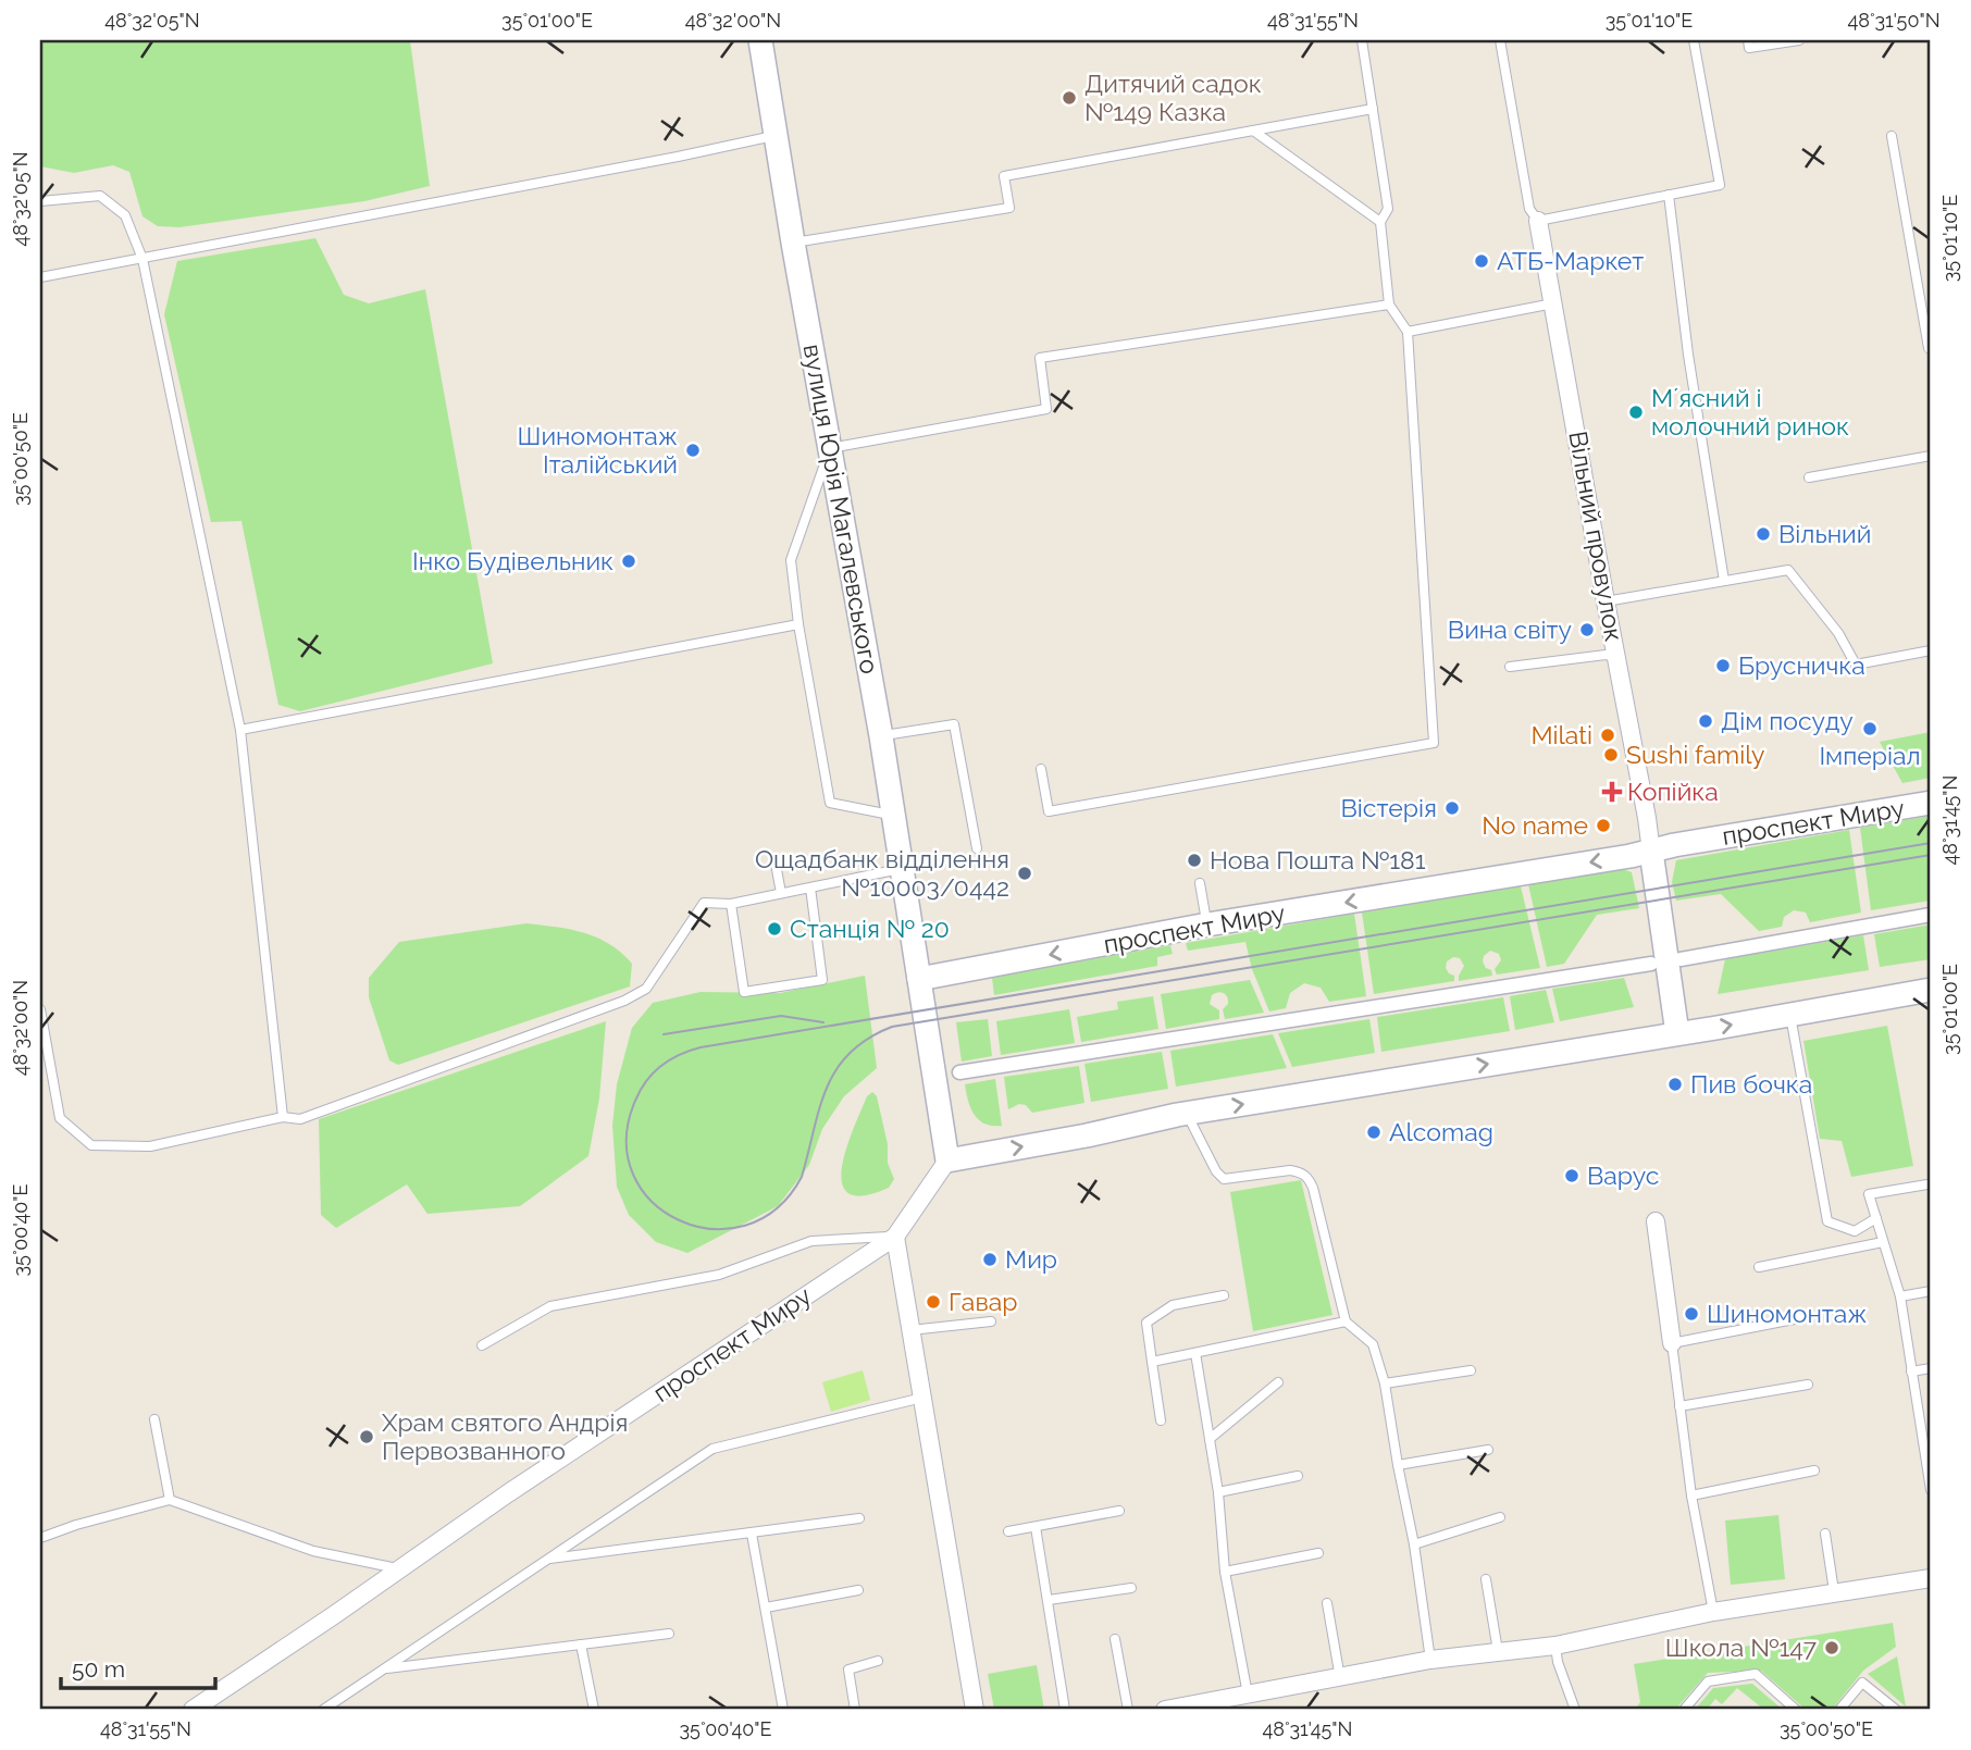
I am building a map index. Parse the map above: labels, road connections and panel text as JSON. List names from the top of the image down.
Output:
{
  "streets": {
    "street": ["вулиця Юрія Магалевського", "Вільний провулок", "проспект Миру"]
  },
  "crossings": [
    ["вулиця Юрія Магалевського", "проспект Миру"],
    ["Вільний провулок", "проспект Миру"]
  ],
  "places": {
    "other": [
      "Дитячий садок №149 Казка",
      "АТБ-Маркет",
      "Мʼясний і молочний ринок",
      "Шиномонтаж Італійський",
      "Вільний",
      "Інко Будівельник",
      "Вина світу",
      "Брусничка",
      "Дім посуду",
      "Імперіал",
      "Milati",
      "Sushi family",
      "Вістерія",
      "No name",
      "Нова Пошта №181",
      "Ощадбанк відділення №10003/0442",
      "Станція № 20",
      "Пив бочка",
      "Alcomag",
      "Варус",
      "Мир",
      "Гавар",
      "Шиномонтаж",
      "Храм святого Андрія Первозванного",
      "Школа №147"
    ],
    "health": ["Копійка"]
  },
  "scale_bar": "50 m",
  "coordinates": [
    "48°32'05\"N",
    "35°01'00\"E",
    "48°32'00\"N",
    "48°31'55\"N",
    "35°01'10\"E",
    "48°31'50\"N",
    "35°00'50\"E",
    "48°31'45\"N",
    "35°00'40\"E"
  ]
}
